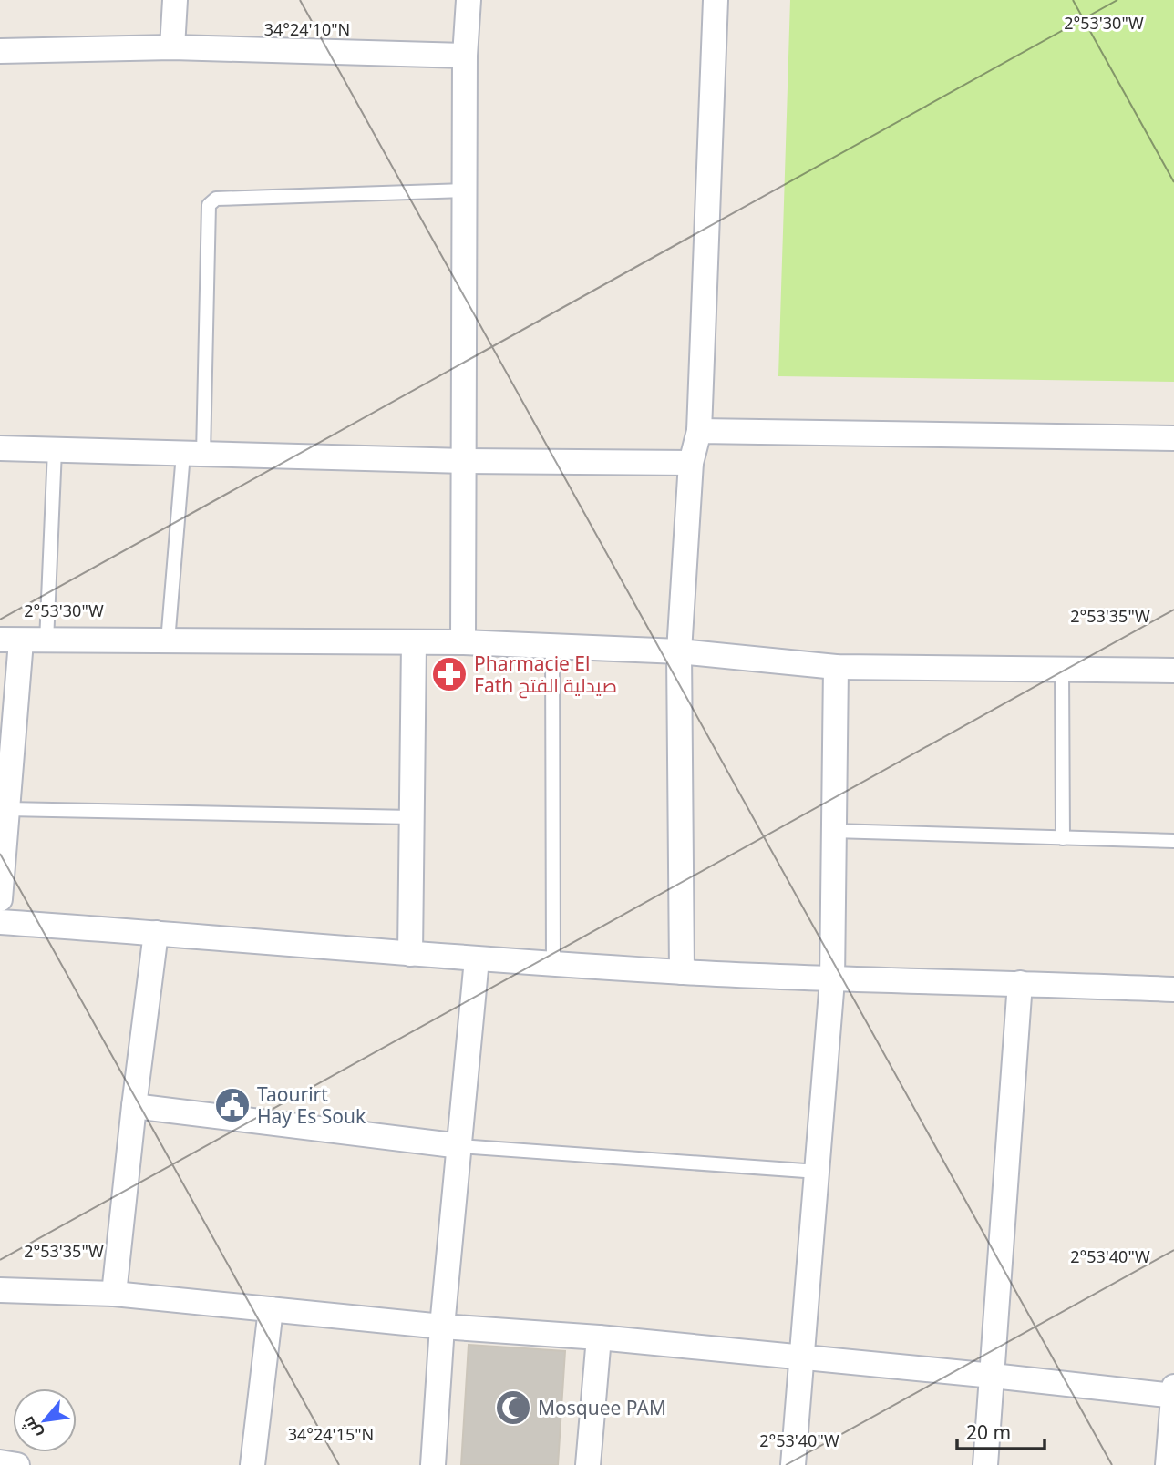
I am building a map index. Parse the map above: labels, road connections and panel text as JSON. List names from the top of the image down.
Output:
{
  "places": {
    "pharmacy": ["Pharmacie El Fath صيدلية الفتح"],
    "public building": ["Taourirt Hay Es Souk"],
    "mosque": ["Mosquee PAM"]
  },
  "scale_bar": "20 m",
  "north": "bottom left",
  "coordinates": [
    "2°53'30\"W",
    "34°24'10\"N",
    "2°53'35\"W",
    "2°53'40\"W",
    "34°24'15\"N"
  ]
}
